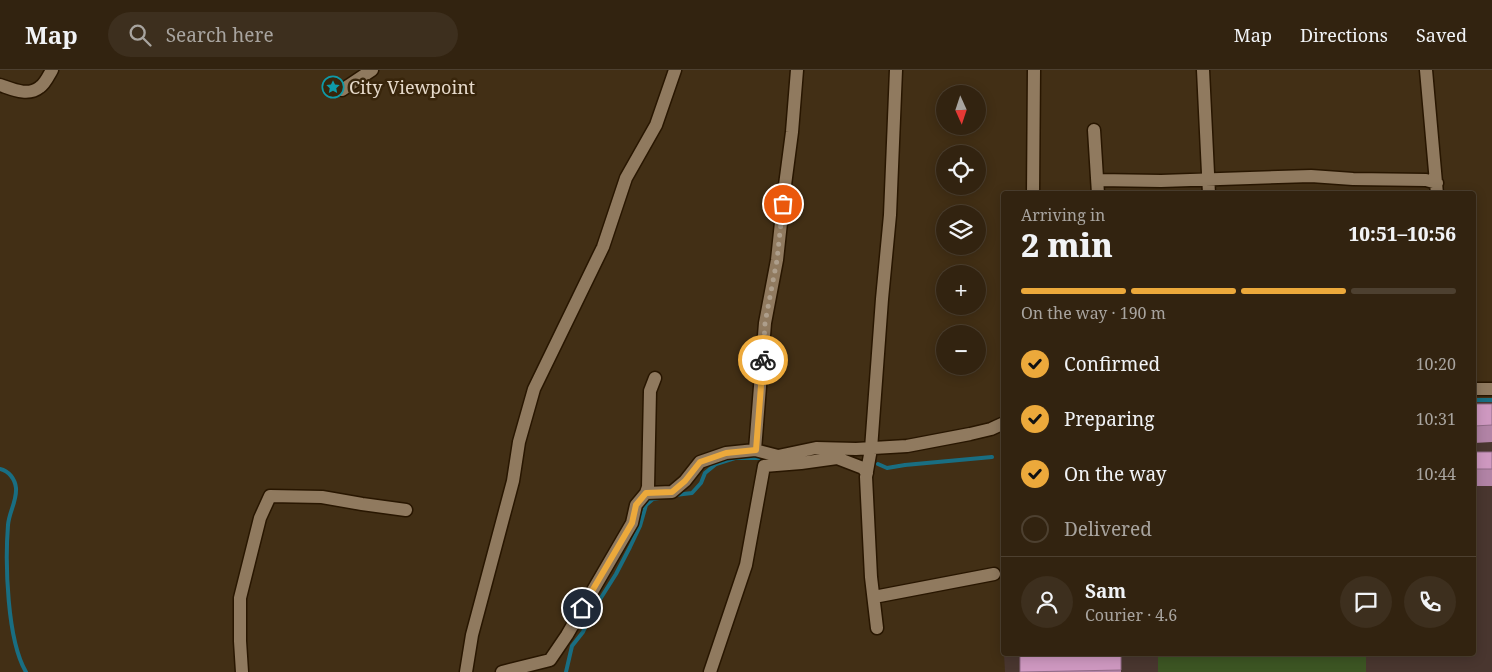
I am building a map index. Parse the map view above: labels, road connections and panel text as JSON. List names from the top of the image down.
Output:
{
  "places": {
    "place": ["City Viewpoint"]
  },
  "north": "bottom",
  "page": {
    "header": "Map",
    "search": "Search here",
    "nav": ["Map", "Directions", "Saved"],
    "map_buttons": ["+", "−"],
    "heading": ["2 min", "Arriving in", "10:51–10:56"],
    "panel": ["Sam", "Courier · 4.6"],
    "bar": "On the way · 190 m",
    "list": [
      ["Confirmed", "10:20"],
      ["Preparing", "10:31"],
      ["On the way", "10:44"],
      "Delivered"
    ]
  }
}
